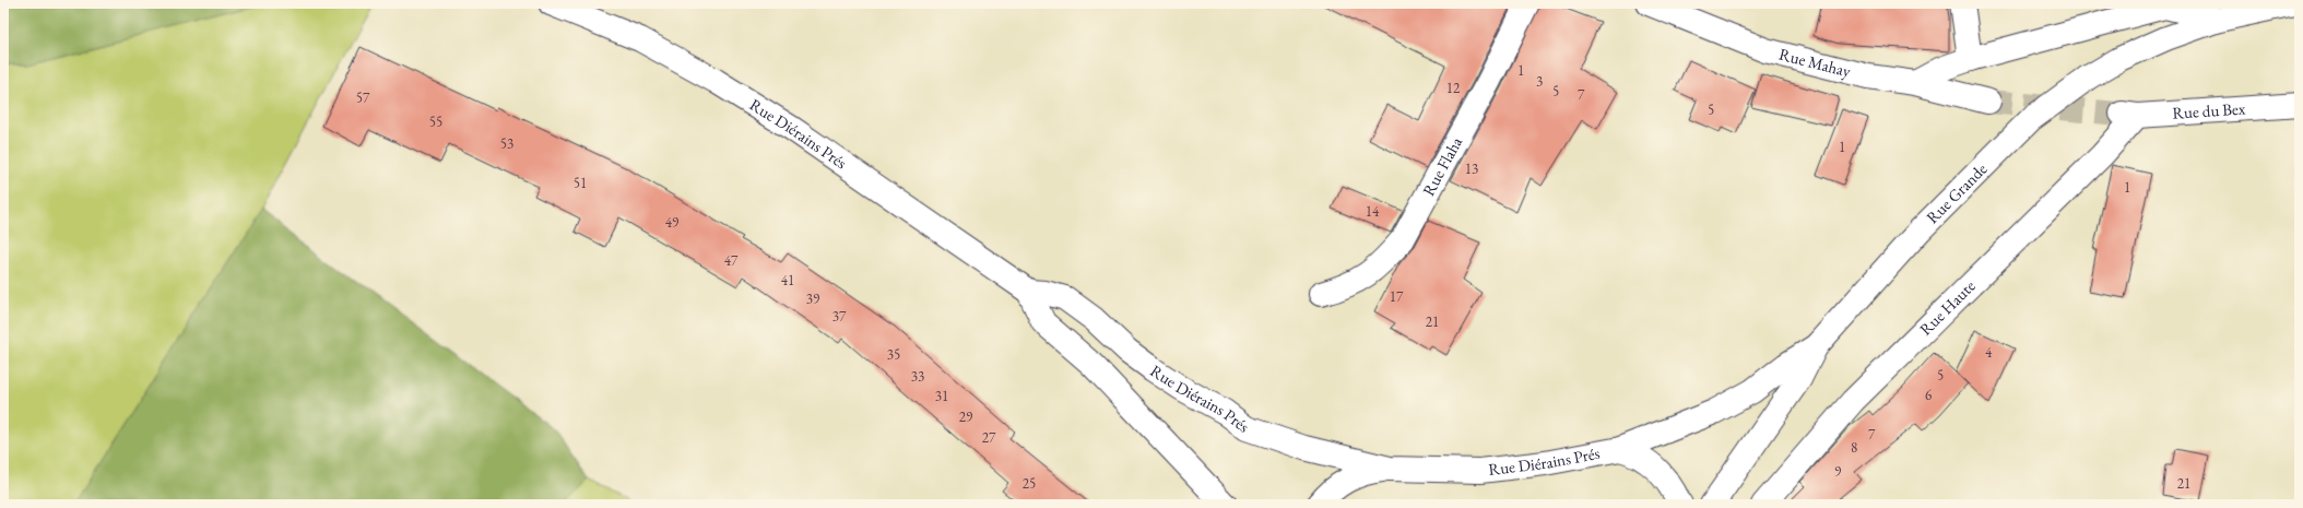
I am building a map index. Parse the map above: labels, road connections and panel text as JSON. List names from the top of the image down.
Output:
{
  "streets": {
    "street": [
      "Rue Mahay",
      "Rue du Bex",
      "Rue Diérains Prés",
      "Rue Flaha",
      "Rue Grande",
      "Rue Haute"
    ]
  },
  "crossings": [
    ["Rue du Bex", "Rue Haute"],
    ["Rue Diérains Prés", "Rue Grande"]
  ],
  "house_numbers": [
    "1",
    "3",
    "12",
    "5",
    "7",
    "57",
    "5",
    "55",
    "53",
    "1",
    "13",
    "51",
    "1",
    "14",
    "49",
    "47",
    "41",
    "17",
    "39",
    "37",
    "21",
    "4",
    "35",
    "5",
    "33",
    "6",
    "31",
    "29",
    "7",
    "27",
    "8",
    "9",
    "25",
    "21"
  ]
}
